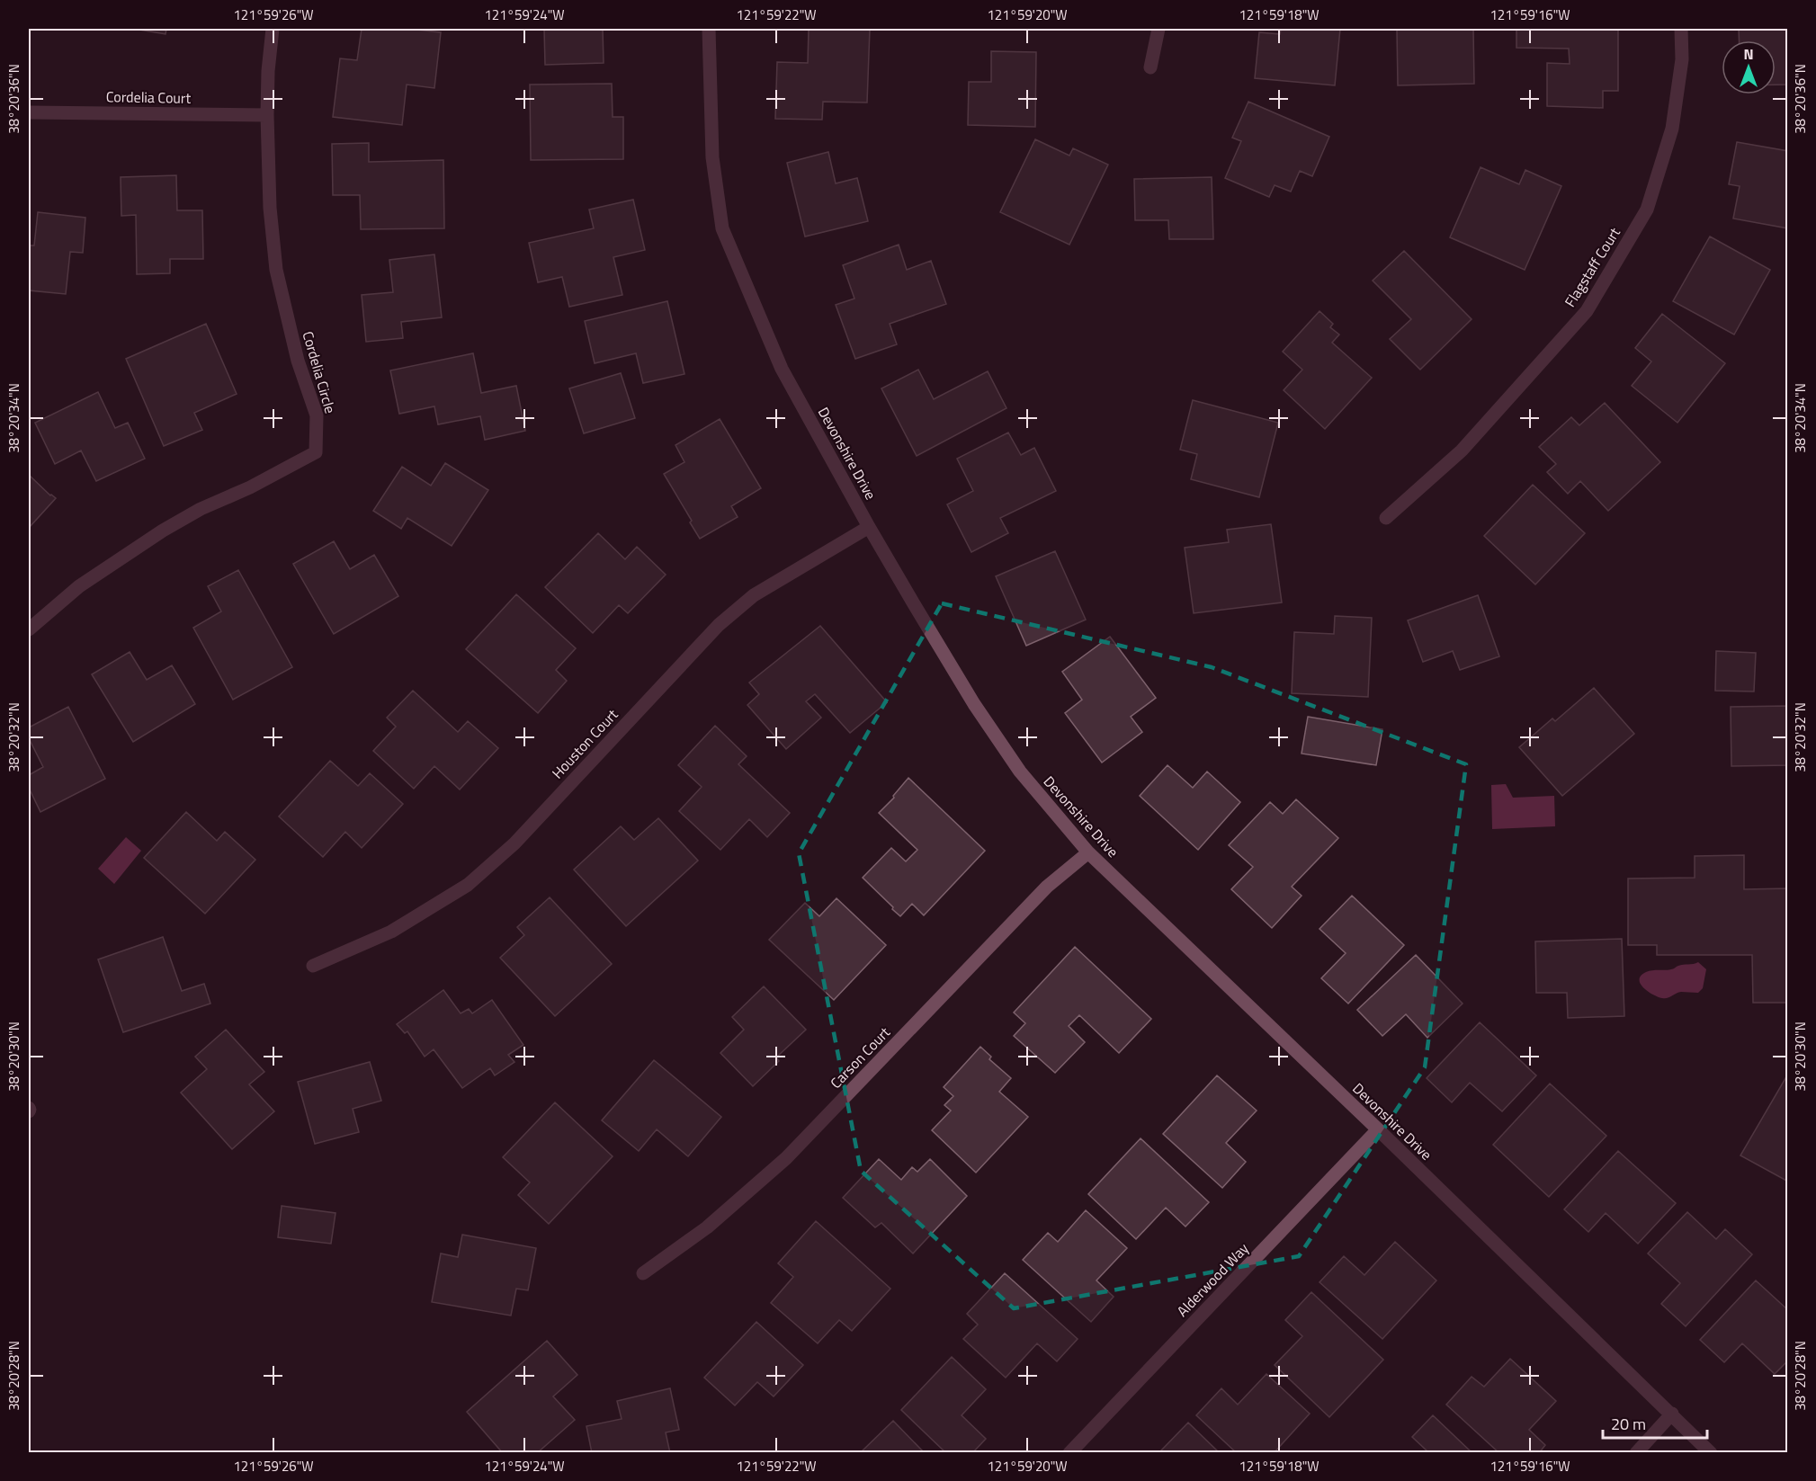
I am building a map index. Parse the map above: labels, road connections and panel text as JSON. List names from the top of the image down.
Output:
{
  "streets": {
    "street": [
      "Cordelia Court",
      "Flagstaff Court",
      "Cordelia Circle",
      "Devonshire Drive",
      "Houston Court",
      "Carson Court",
      "Alderwood Way"
    ]
  },
  "crossings": [
    ["Cordelia Court", "Cordelia Circle"],
    ["Devonshire Drive", "Houston Court"],
    ["Devonshire Drive", "Carson Court"],
    ["Devonshire Drive", "Alderwood Way"]
  ],
  "scale_bar": "20 m",
  "north": "top",
  "coordinates": [
    "121°59'26\"W",
    "121°59'24\"W",
    "121°59'22\"W",
    "121°59'20\"W",
    "121°59'18\"W",
    "121°59'16\"W",
    "38°20'36\"N",
    "38°20'34\"N",
    "38°20'32\"N",
    "38°20'30\"N",
    "38°20'28\"N"
  ]
}
